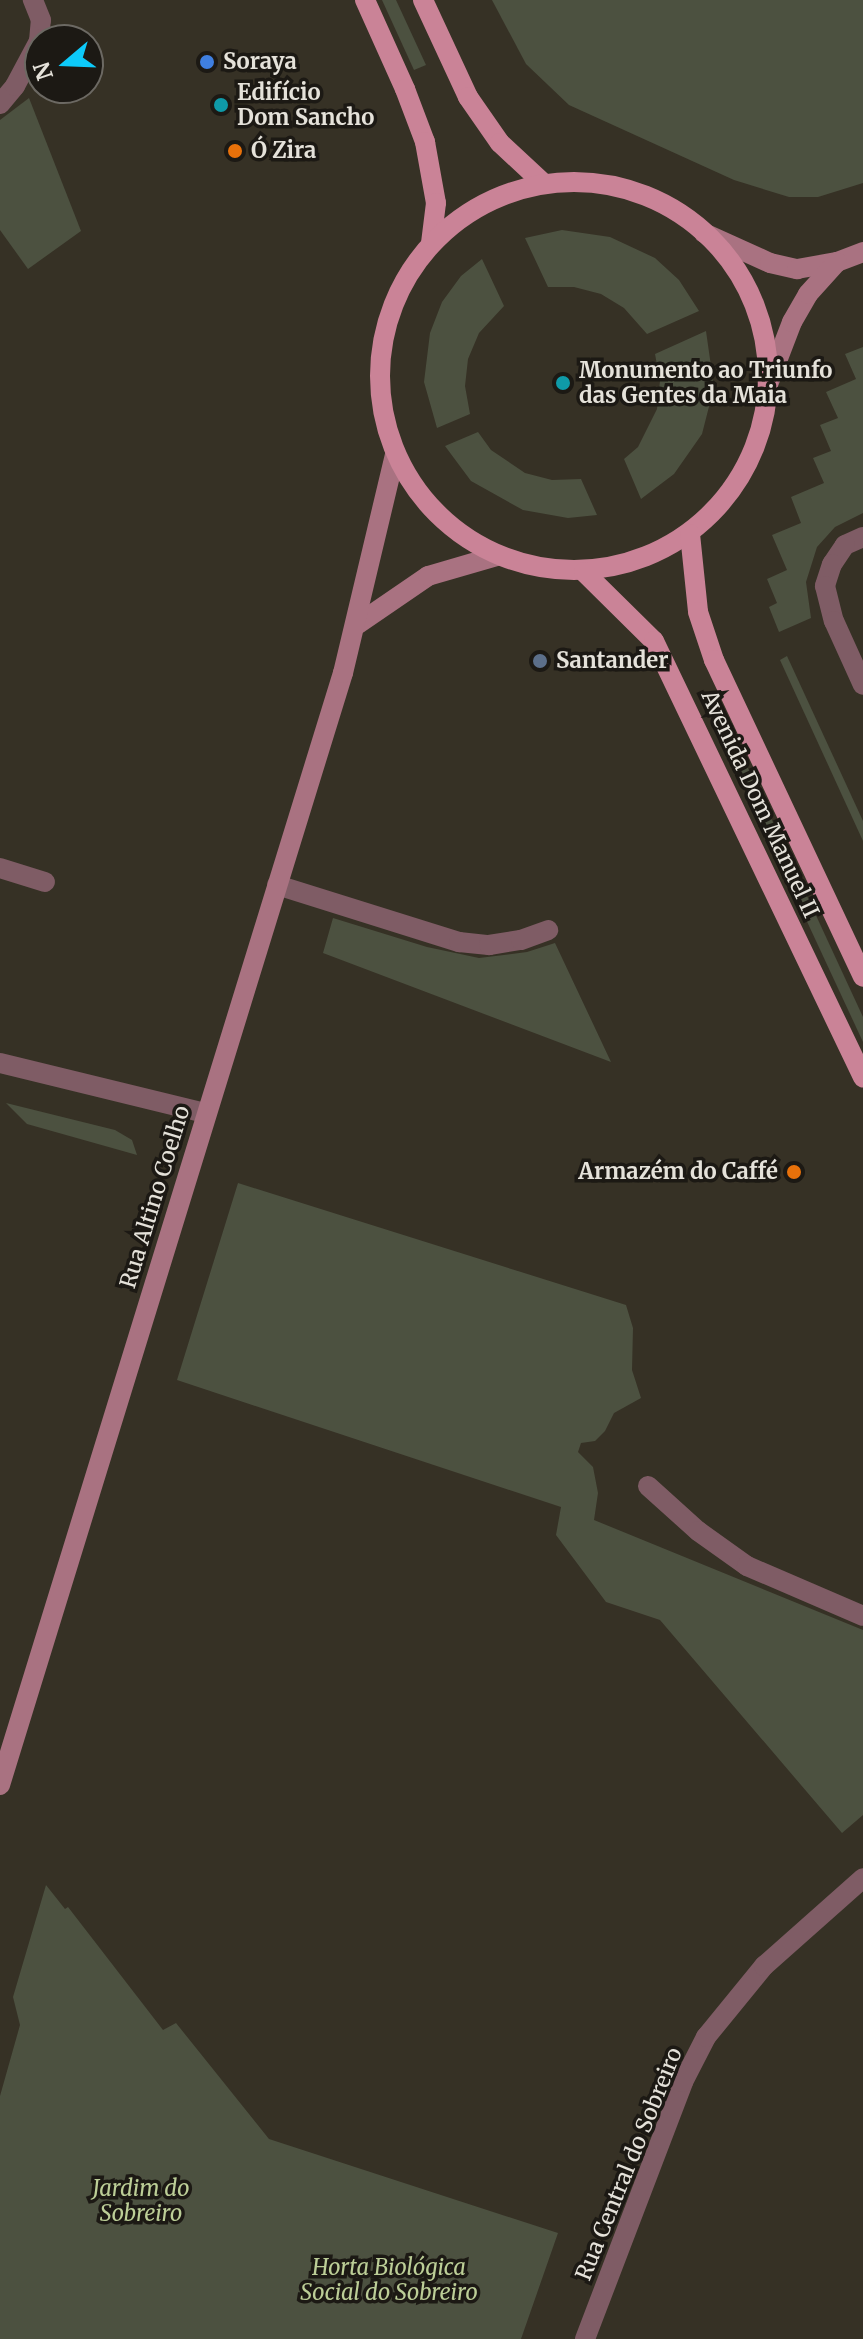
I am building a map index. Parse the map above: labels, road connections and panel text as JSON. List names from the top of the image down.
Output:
{
  "streets": {
    "main road": ["Avenida Dom Manuel II", "Rua Altino Coelho"],
    "street": ["Rua Central do Sobreiro"]
  },
  "parks": ["Jardim do Sobreiro", "Horta Biológica Social do Sobreiro"],
  "places": [
    "Soraya",
    "Edifício Dom Sancho",
    "Ó Zira",
    "Monumento ao Triunfo das Gentes da Maia",
    "Santander",
    "Armazém do Caffé"
  ],
  "north": "left"
}
